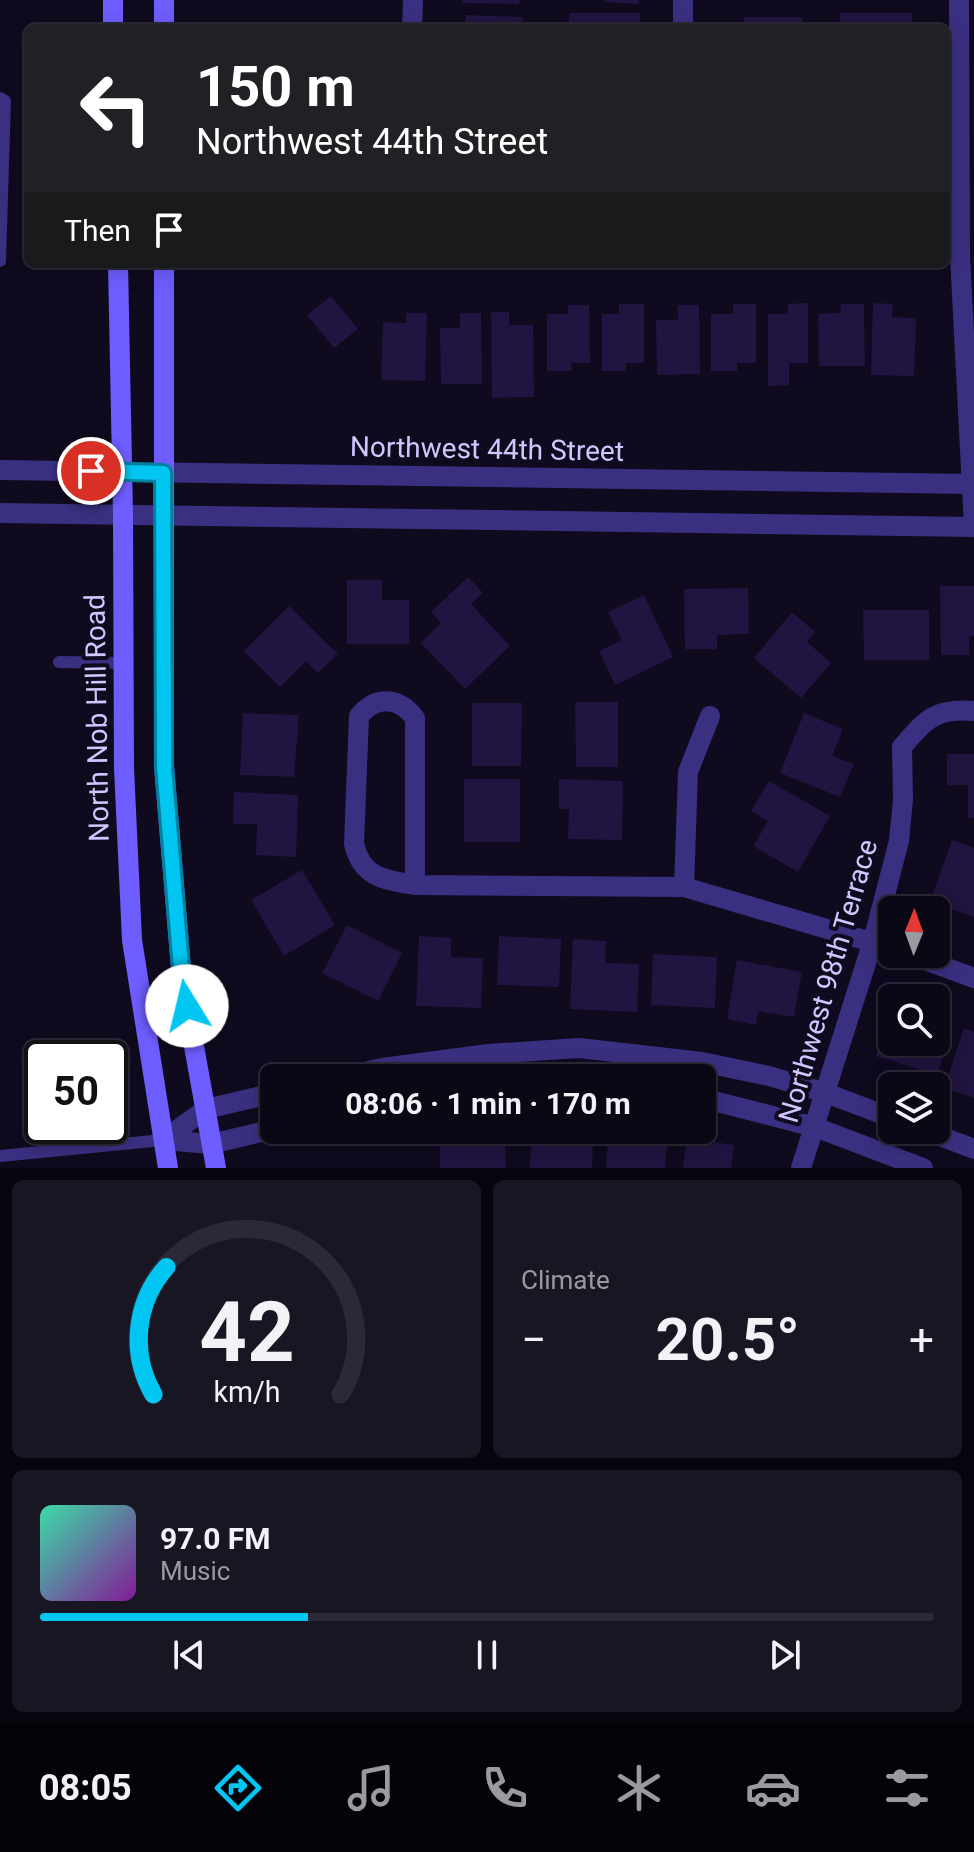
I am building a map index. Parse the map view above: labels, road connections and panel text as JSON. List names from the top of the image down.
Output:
{
  "streets": {
    "main road": ["North Nob Hill Road"],
    "street": ["Northwest 44th Street", "Northwest 98th Terrace"]
  },
  "crossings": [
    ["Northwest 44th Street", "North Nob Hill Road"]
  ],
  "north": "top",
  "page": {
    "turn": ["150 m", "Northwest 44th Street"],
    "then": "Then",
    "limit": "50",
    "trip": "08:06 · 1 min · 170 m",
    "tile": "Climate",
    "heat": ["−", "20.5°", "+"],
    "song": ["97.0 FM", "Music"],
    "tabs": "08:05",
    "gauge": ["42", "km/h"]
  }
}
